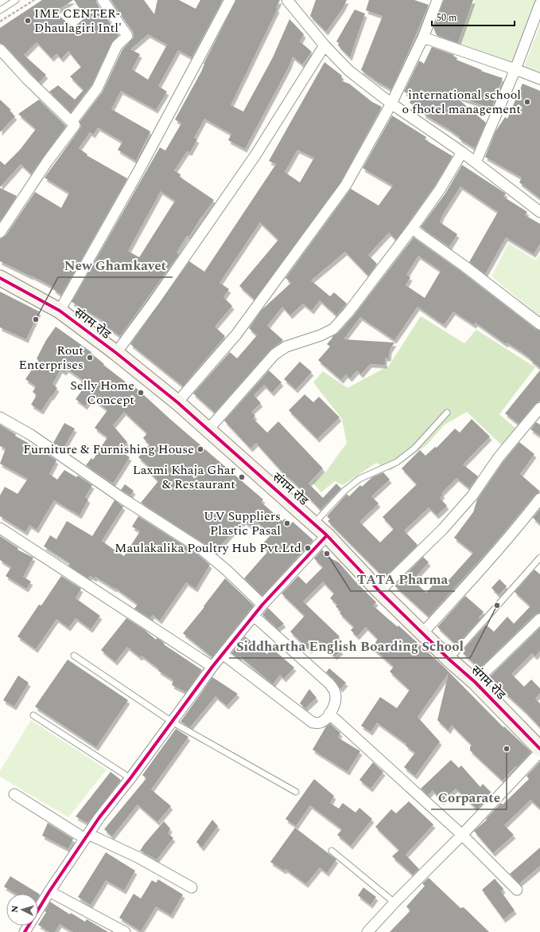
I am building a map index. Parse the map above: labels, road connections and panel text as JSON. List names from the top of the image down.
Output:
{
  "streets": {
    "street": ["संगम रोड"]
  },
  "places": [
    "IME CENTER- Dhaulagiri Intl'",
    "international school o fhotel management",
    "New Ghamkavet",
    "Rout Enterprises",
    "Selly Home Concept",
    "Furniture & Furnishing House",
    "Laxmi Khaja Ghar & Restaurant",
    "U.V Suppliers Plastic Pasal",
    "Maulakalika Poultry Hub Pvt.Ltd",
    "TATA Pharma",
    "Siddhartha English Boarding School",
    "Corparate"
  ],
  "scale_bar": "50 m",
  "north": "left"
}
